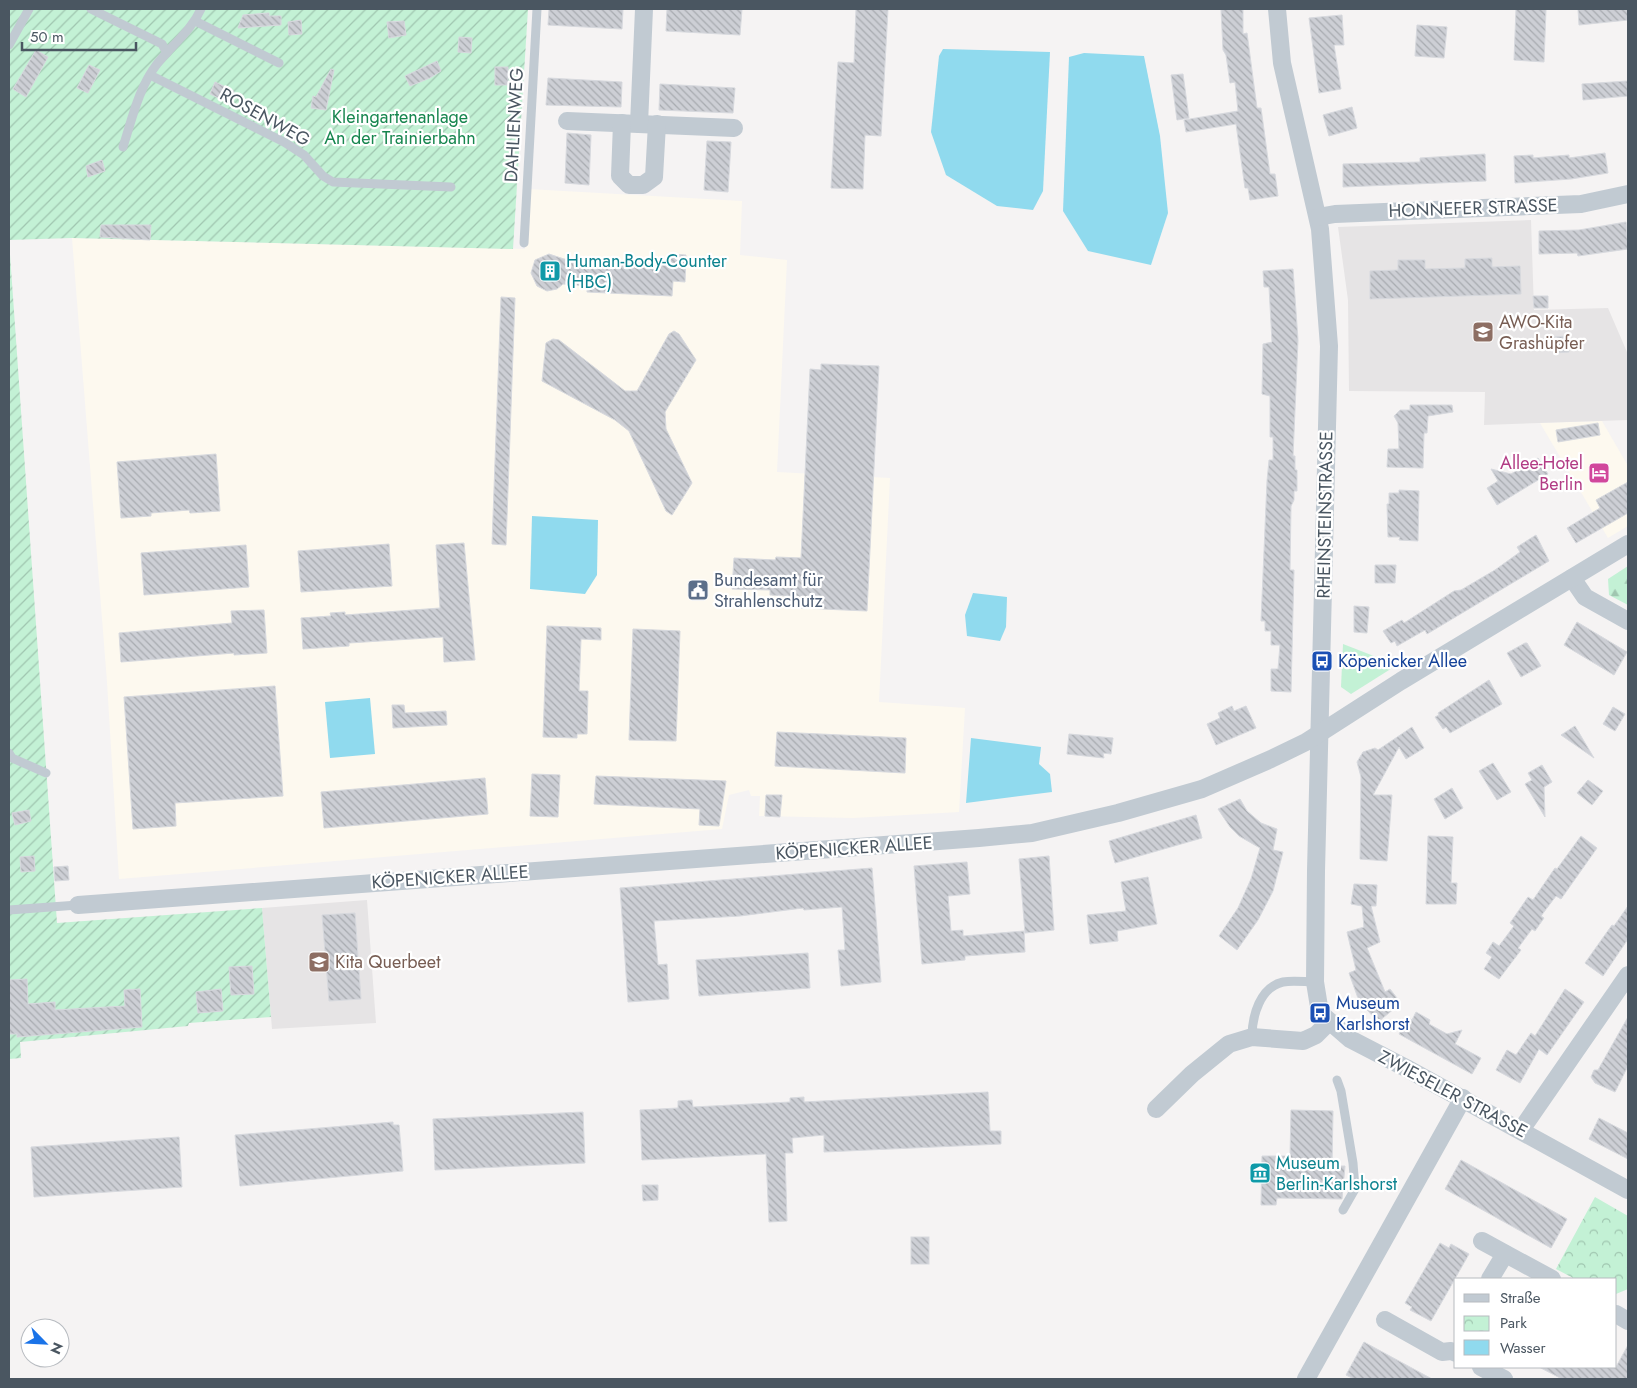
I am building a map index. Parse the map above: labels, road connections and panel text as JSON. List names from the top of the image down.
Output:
{
  "streets": {
    "street": [
      "HONNEFER STRASSE",
      "RHEINSTEINSTRASSE",
      "KÖPENICKER ALLEE",
      "ZWIESELER STRASSE"
    ],
    "lane": ["ROSENWEG", "DAHLIENWEG"]
  },
  "crossings": [
    ["HONNEFER STRASSE", "RHEINSTEINSTRASSE"],
    ["RHEINSTEINSTRASSE", "KÖPENICKER ALLEE"],
    ["RHEINSTEINSTRASSE", "ZWIESELER STRASSE"]
  ],
  "parks": ["Kleingartenanlage An der Trainierbahn"],
  "places": {
    "building": ["Human-Body-Counter (HBC)"],
    "school or university": ["AWO-Kita Grashüpfer", "Kita Querbeet"],
    "hotel": ["Allee-Hotel Berlin"],
    "public building": ["Bundesamt für Strahlenschutz"],
    "bus stop": ["Köpenicker Allee", "Museum Karlshorst"],
    "museum": ["Museum Berlin-Karlshorst"]
  },
  "legend": ["Straße", "Park", "Wasser"],
  "scale_bar": "50 m",
  "north": "bottom right"
}
